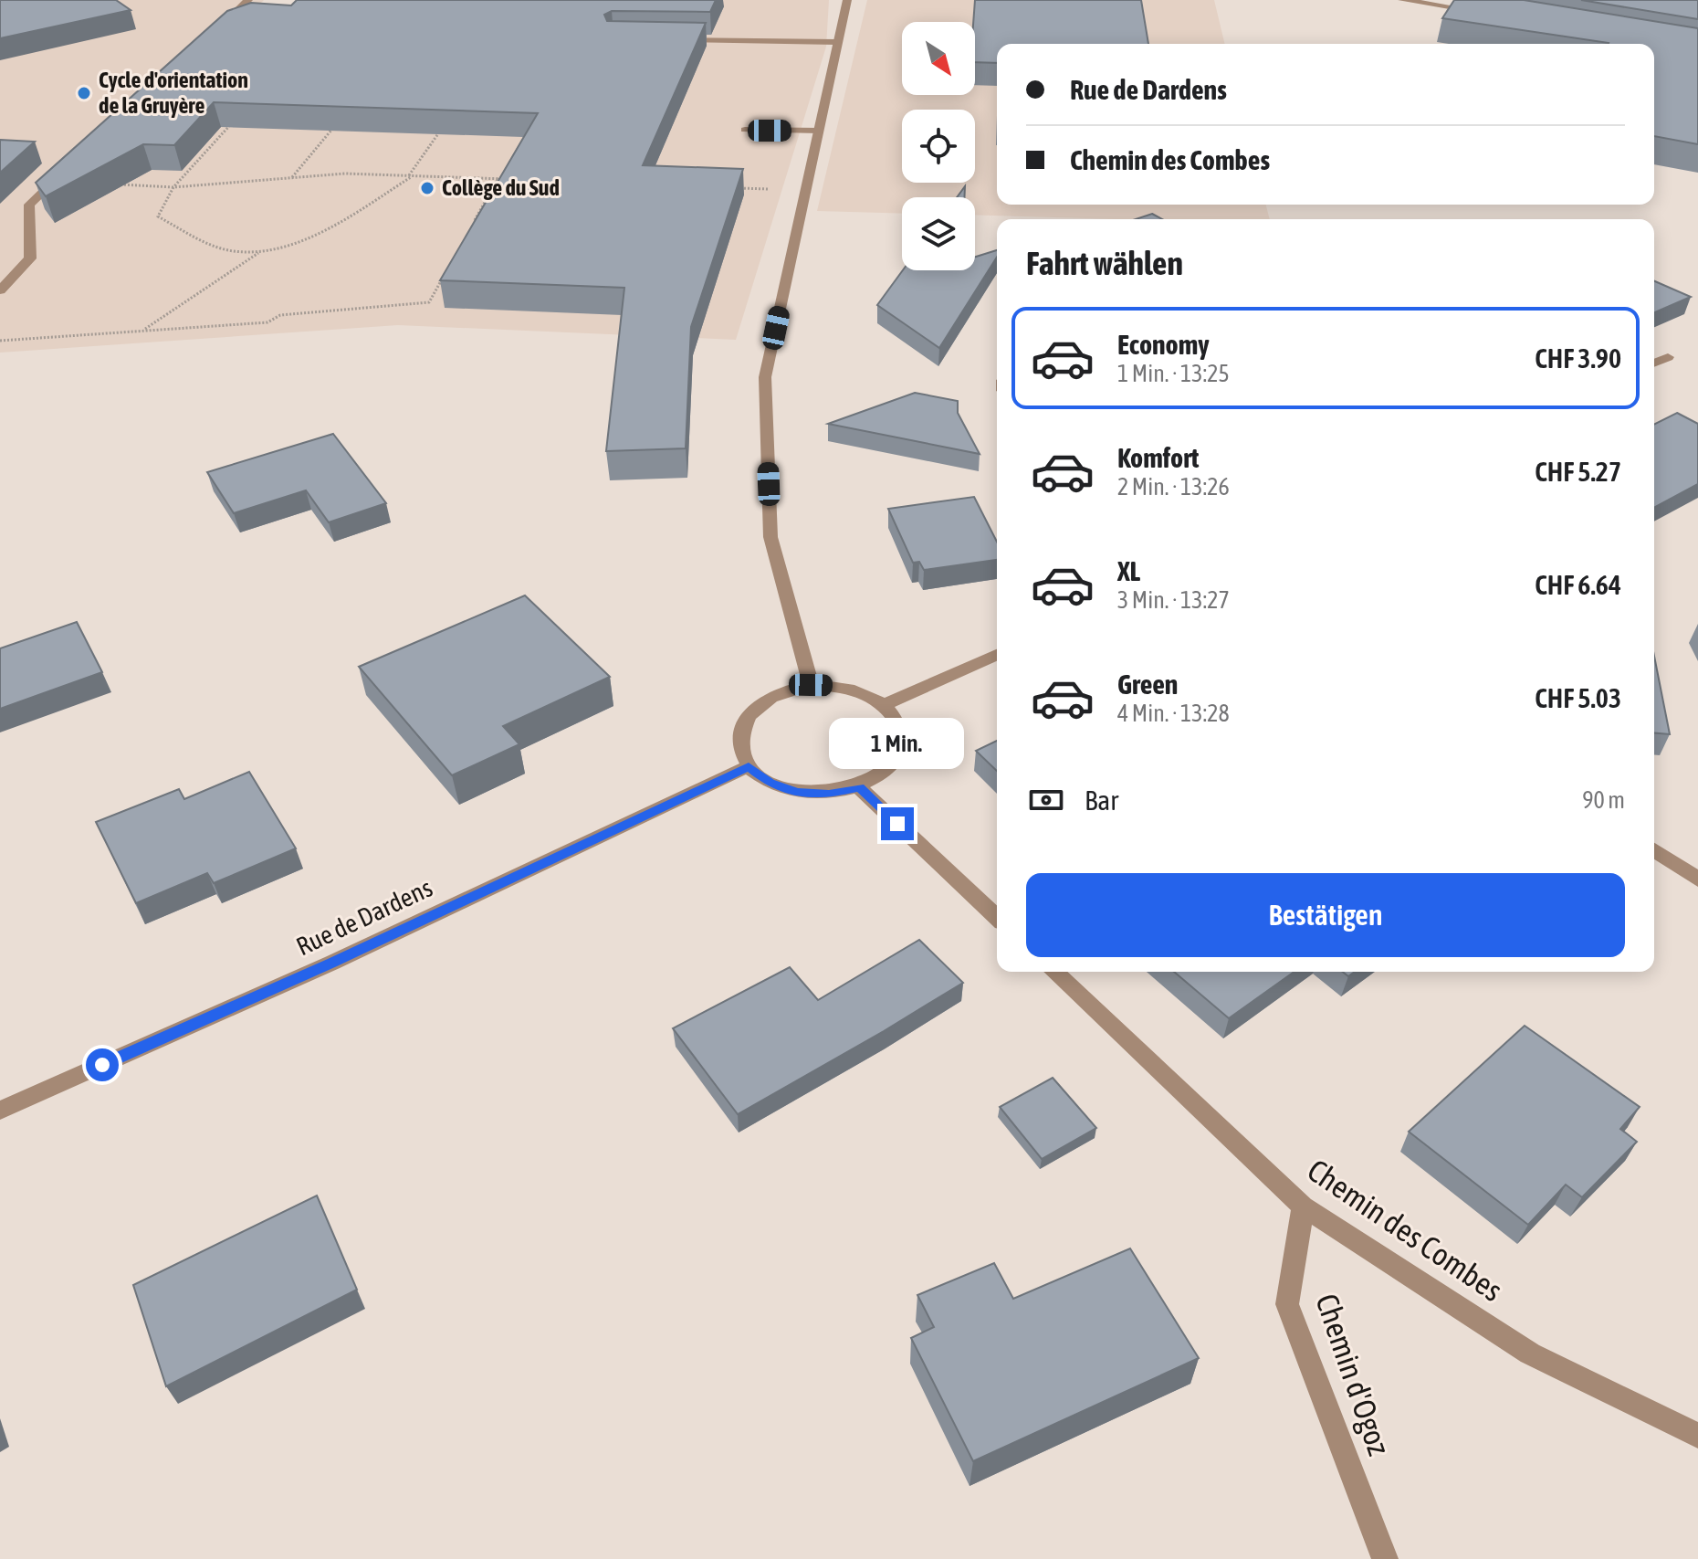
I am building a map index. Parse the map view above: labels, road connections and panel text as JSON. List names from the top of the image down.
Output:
{
  "streets": {
    "street": ["Rue de Dardens", "Chemin des Combes", "Chemin d'Ogoz"]
  },
  "crossings": [
    ["Chemin des Combes", "Chemin d'Ogoz"]
  ],
  "places": ["Cycle d'orientation de la Gruyère", "Collège du Sud"],
  "north": "bottom right",
  "page": {
    "banner": ["Rue de Dardens", "Chemin des Combes"],
    "heading": "Fahrt wählen",
    "list": [
      {
        "name": "Economy",
        "note": "1 Min. · 13:25",
        "value": "CHF 3.90"
      },
      {
        "name": "Komfort",
        "note": "2 Min. · 13:26",
        "value": "CHF 5.27"
      },
      {
        "name": "XL",
        "note": "3 Min. · 13:27",
        "value": "CHF 6.64"
      },
      {
        "name": "Green",
        "note": "4 Min. · 13:28",
        "value": "CHF 5.03"
      }
    ],
    "bubble": "1 Min.",
    "pay": ["Bar", "90 m"],
    "buttons": "Bestätigen"
  }
}
